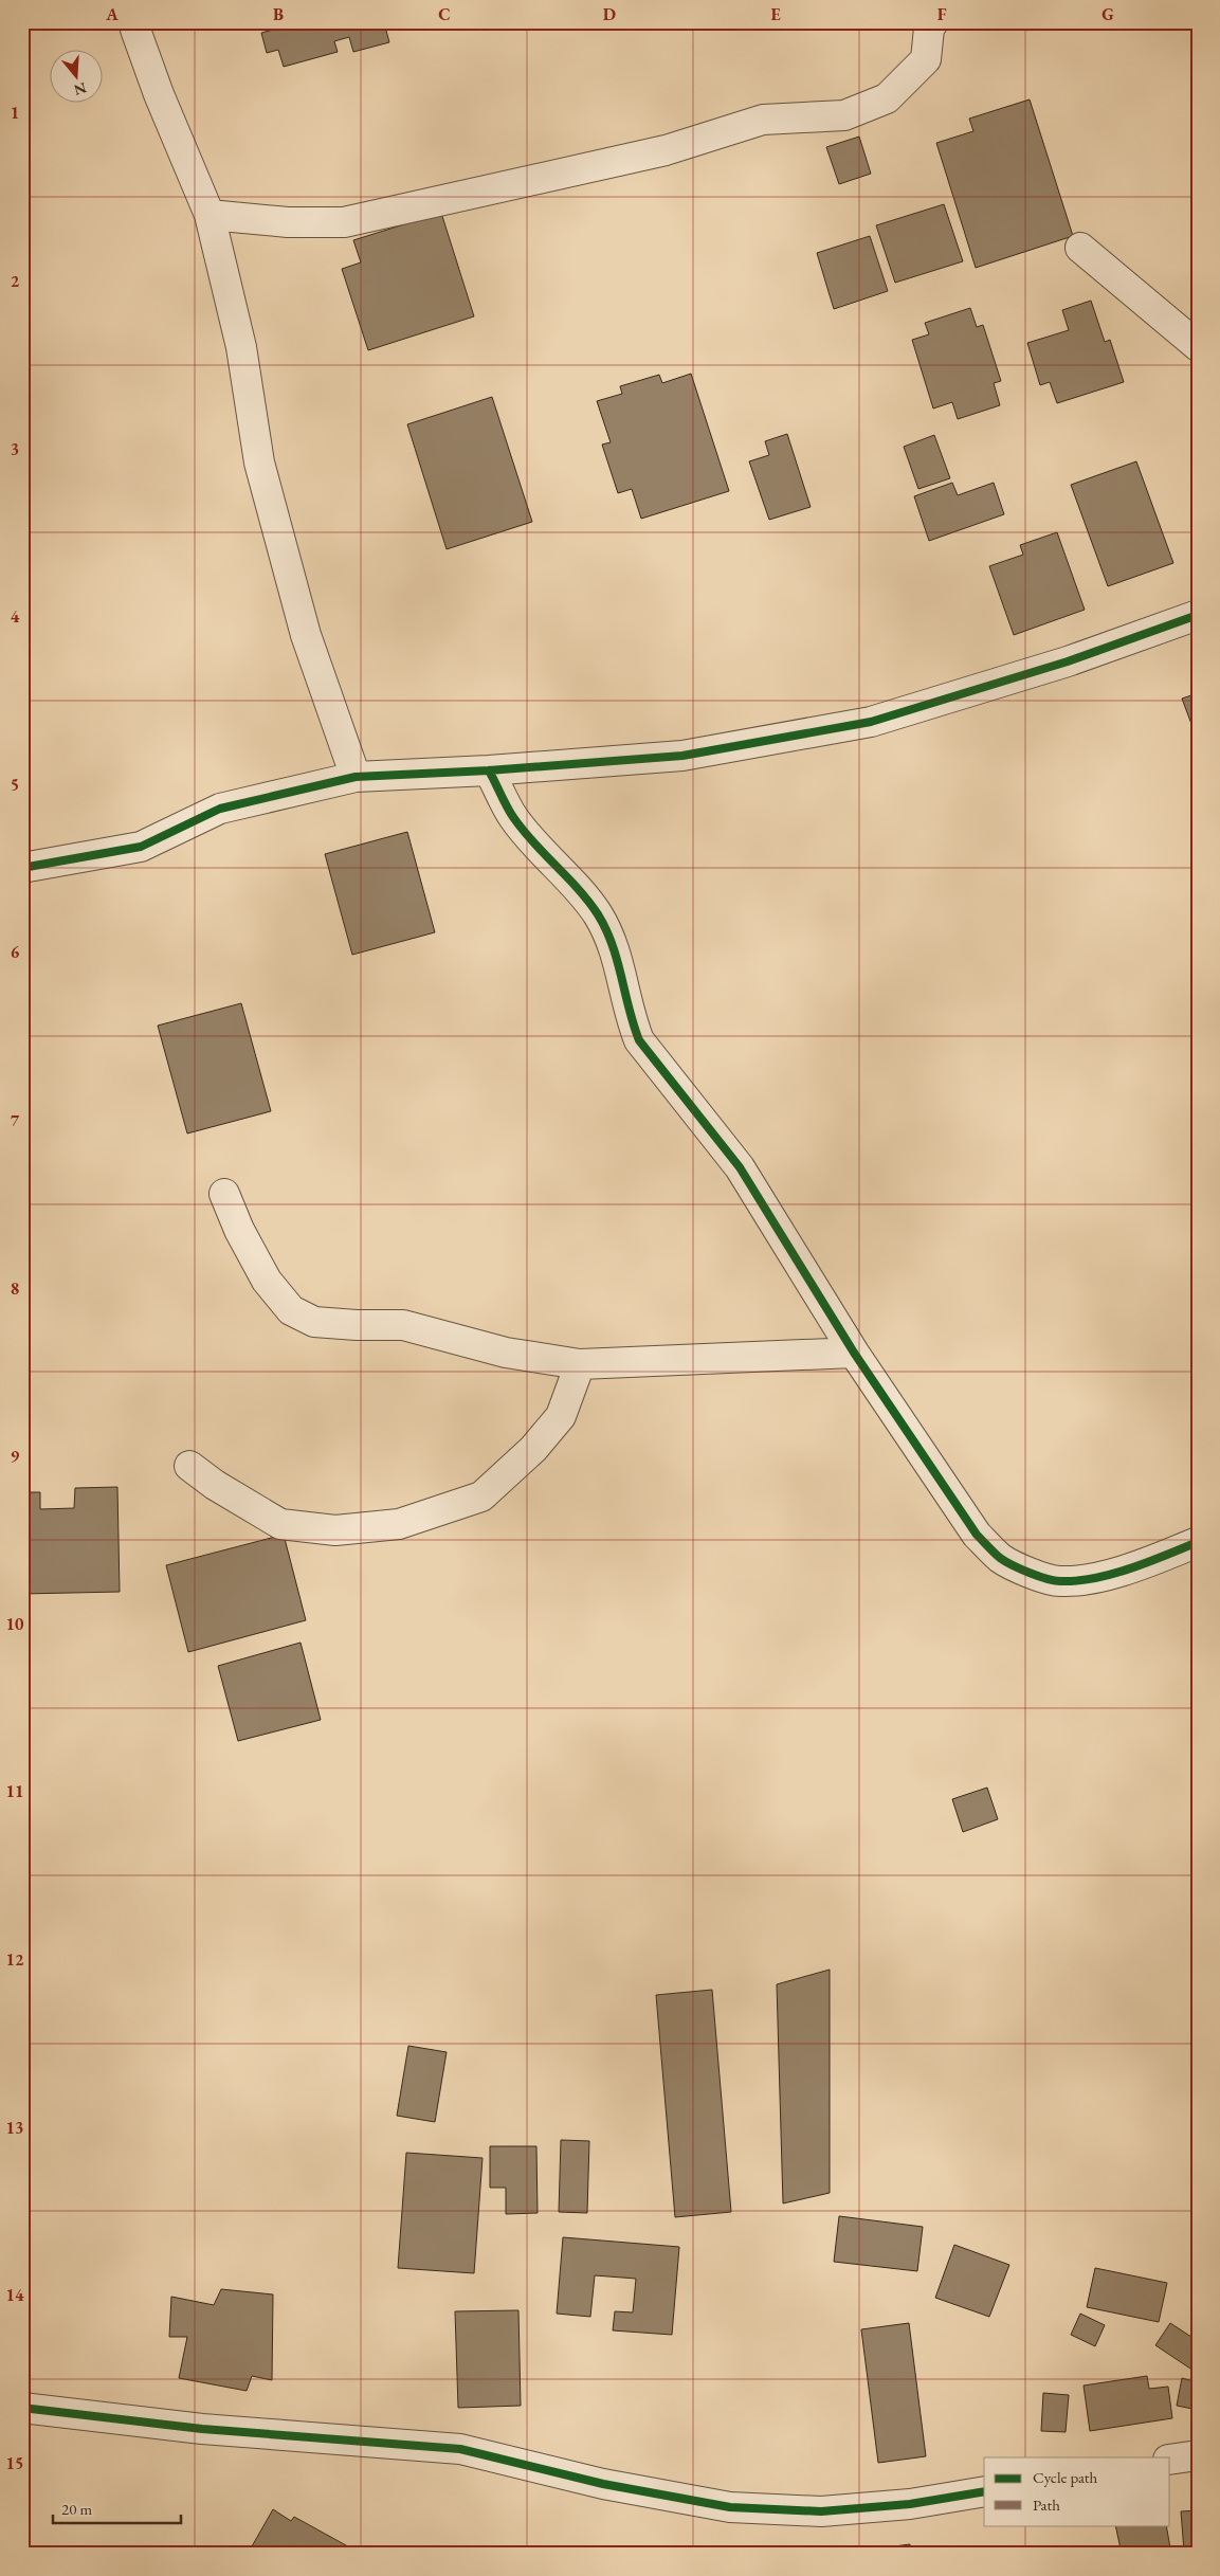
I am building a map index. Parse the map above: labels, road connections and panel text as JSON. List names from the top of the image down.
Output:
{
  "legend": ["Cycle path", "Path"],
  "scale_bar": "20 m",
  "north": "bottom",
  "grid": {
    "columns": [
      "A",
      "B",
      "C",
      "D",
      "E",
      "F",
      "G"
    ],
    "rows": [
      "1",
      "2",
      "3",
      "4",
      "5",
      "6",
      "7",
      "8",
      "9",
      "10",
      "11",
      "12",
      "13",
      "14",
      "15"
    ]
  }
}
